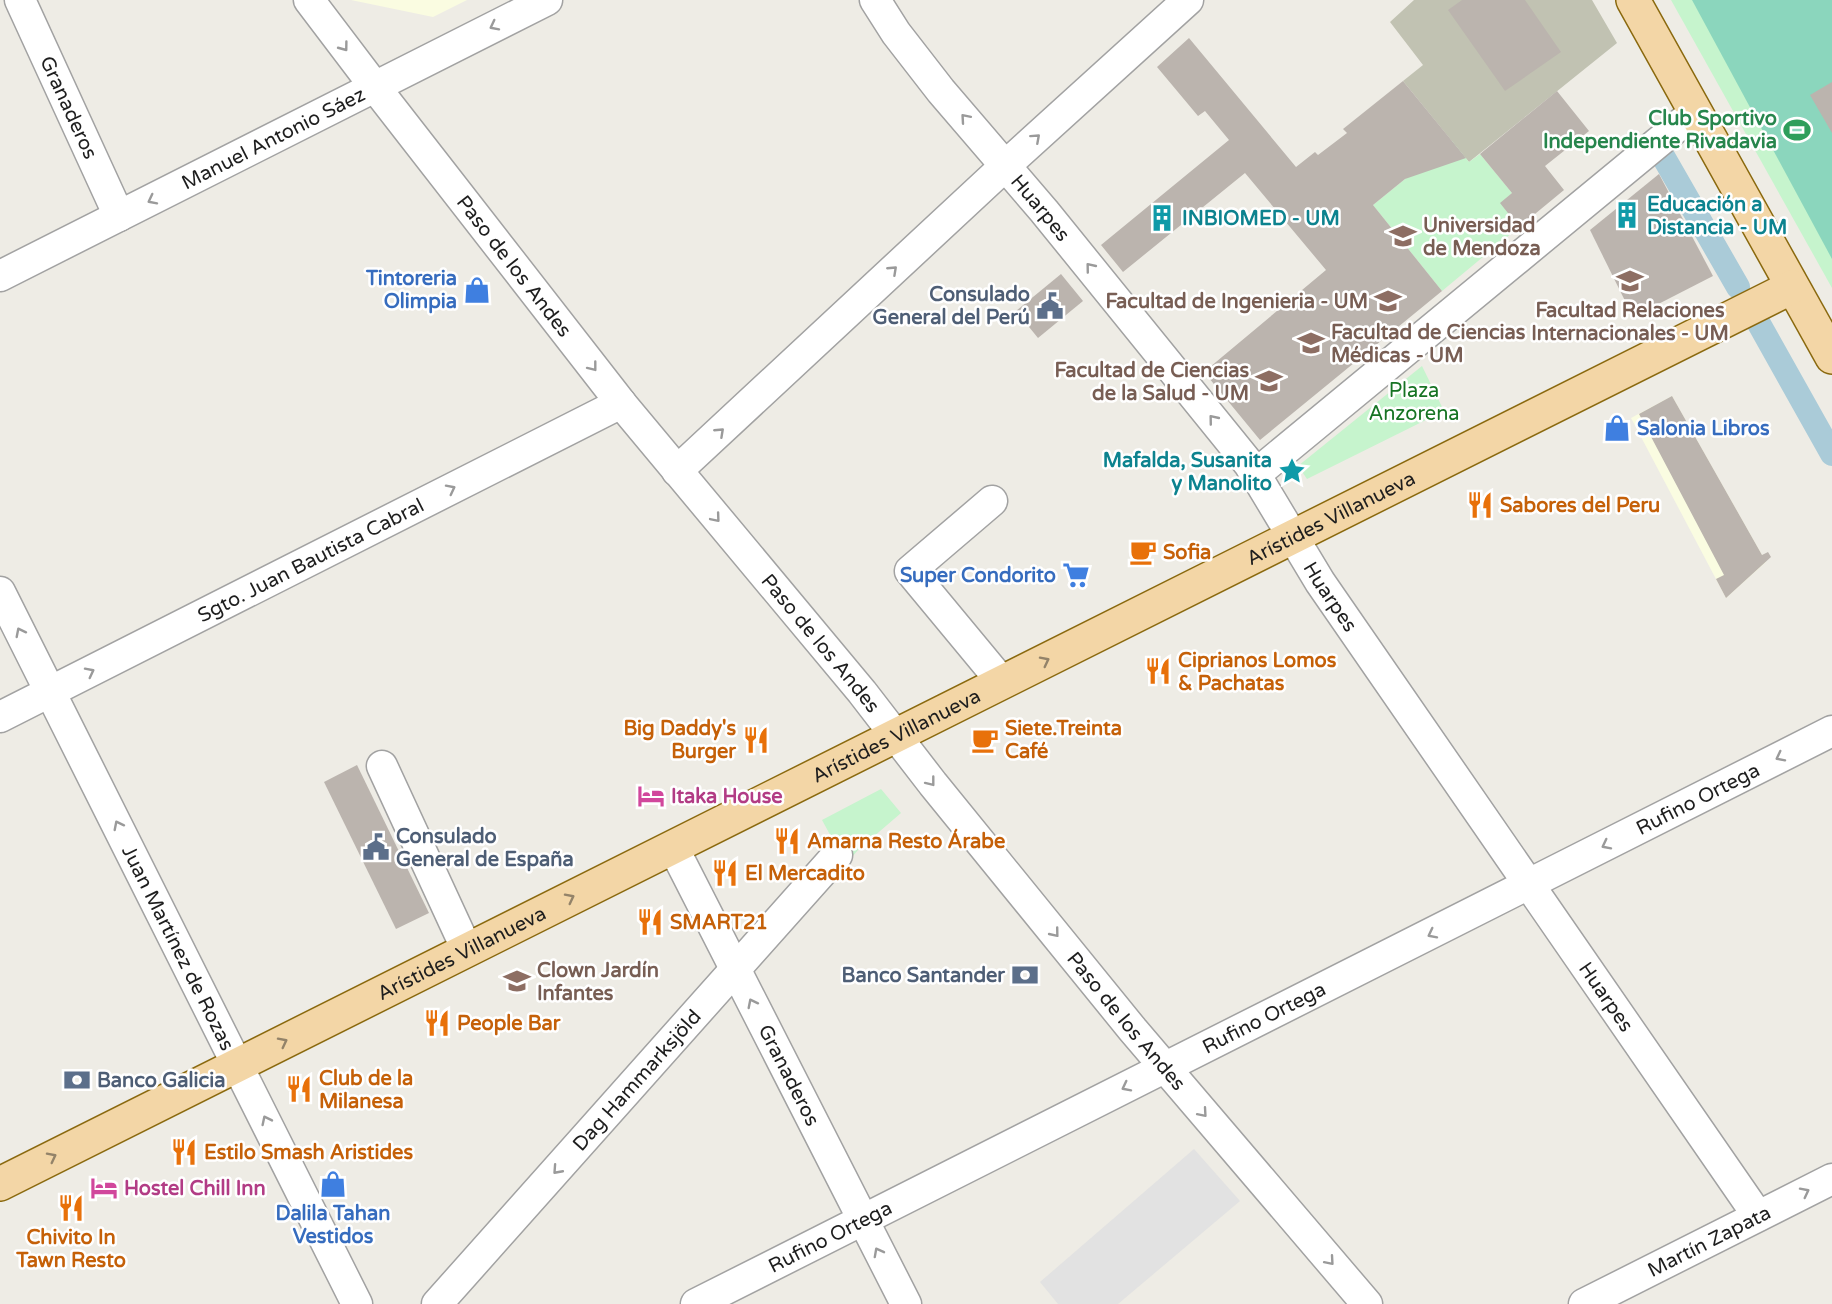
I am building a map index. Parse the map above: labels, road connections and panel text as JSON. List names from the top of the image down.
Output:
{
  "streets": {
    "main road": ["Arístides Villanueva"],
    "street": [
      "Granaderos",
      "Manuel Antonio Sáez",
      "Huarpes",
      "Paso de los Andes",
      "Sgto. Juan Bautista Cabral",
      "Rufino Ortega",
      "Juan Martínez de Rozas",
      "Dag Hammarksjöld",
      "Martín Zapata"
    ]
  },
  "crossings": [
    ["Granaderos", "Manuel Antonio Sáez"],
    ["Granaderos", "Arístides Villanueva"],
    ["Granaderos", "Rufino Ortega"],
    ["Granaderos", "Dag Hammarksjöld"],
    ["Manuel Antonio Sáez", "Paso de los Andes"],
    ["Huarpes", "Arístides Villanueva"],
    ["Huarpes", "Rufino Ortega"],
    ["Huarpes", "Martín Zapata"],
    ["Paso de los Andes", "Arístides Villanueva"],
    ["Paso de los Andes", "Sgto. Juan Bautista Cabral"],
    ["Paso de los Andes", "Rufino Ortega"],
    ["Arístides Villanueva", "Juan Martínez de Rozas"],
    ["Sgto. Juan Bautista Cabral", "Juan Martínez de Rozas"]
  ],
  "one_way": [
    "Granaderos",
    "Manuel Antonio Sáez",
    "Huarpes",
    "Paso de los Andes",
    "Arístides Villanueva",
    "Sgto. Juan Bautista Cabral",
    "Rufino Ortega",
    "Juan Martínez de Rozas",
    "Dag Hammarksjöld"
  ],
  "parks": ["Plaza Anzorena"],
  "places": {
    "sports": ["Club Sportivo Independiente Rivadavia"],
    "building": ["Educación a Distancia - UM", "INBIOMED - UM"],
    "school or university": [
      "Universidad de Mendoza",
      "Facultad Relaciones Internacionales - UM",
      "Facultad de Ingenieria - UM",
      "Facultad de Ciencias Médicas - UM",
      "Facultad de Ciencias de la Salud - UM",
      "Clown Jardín Infantes"
    ],
    "shop": ["Tintoreria Olimpia", "Salonia Libros", "Dalila Tahan Vestidos"],
    "public building": ["Consulado General del Perú", "Consulado General de España"],
    "place": ["Mafalda, Susanita y Manolito"],
    "restaurant": [
      "Sabores del Peru",
      "Ciprianos Lomos & Pachatas",
      "Big Daddy's Burger",
      "Amarna Resto Árabe",
      "El Mercadito",
      "SMART21",
      "People Bar",
      "Club de la Milanesa",
      "Estilo Smash Aristides",
      "Chivito In Tawn Resto"
    ],
    "cafe": ["Sofia", "Siete.Treinta Café"],
    "supermarket": ["Super Condorito"],
    "hotel": ["Itaka House", "Hostel Chill Inn"],
    "bank": ["Banco Santander", "Banco Galicia"]
  }
}
